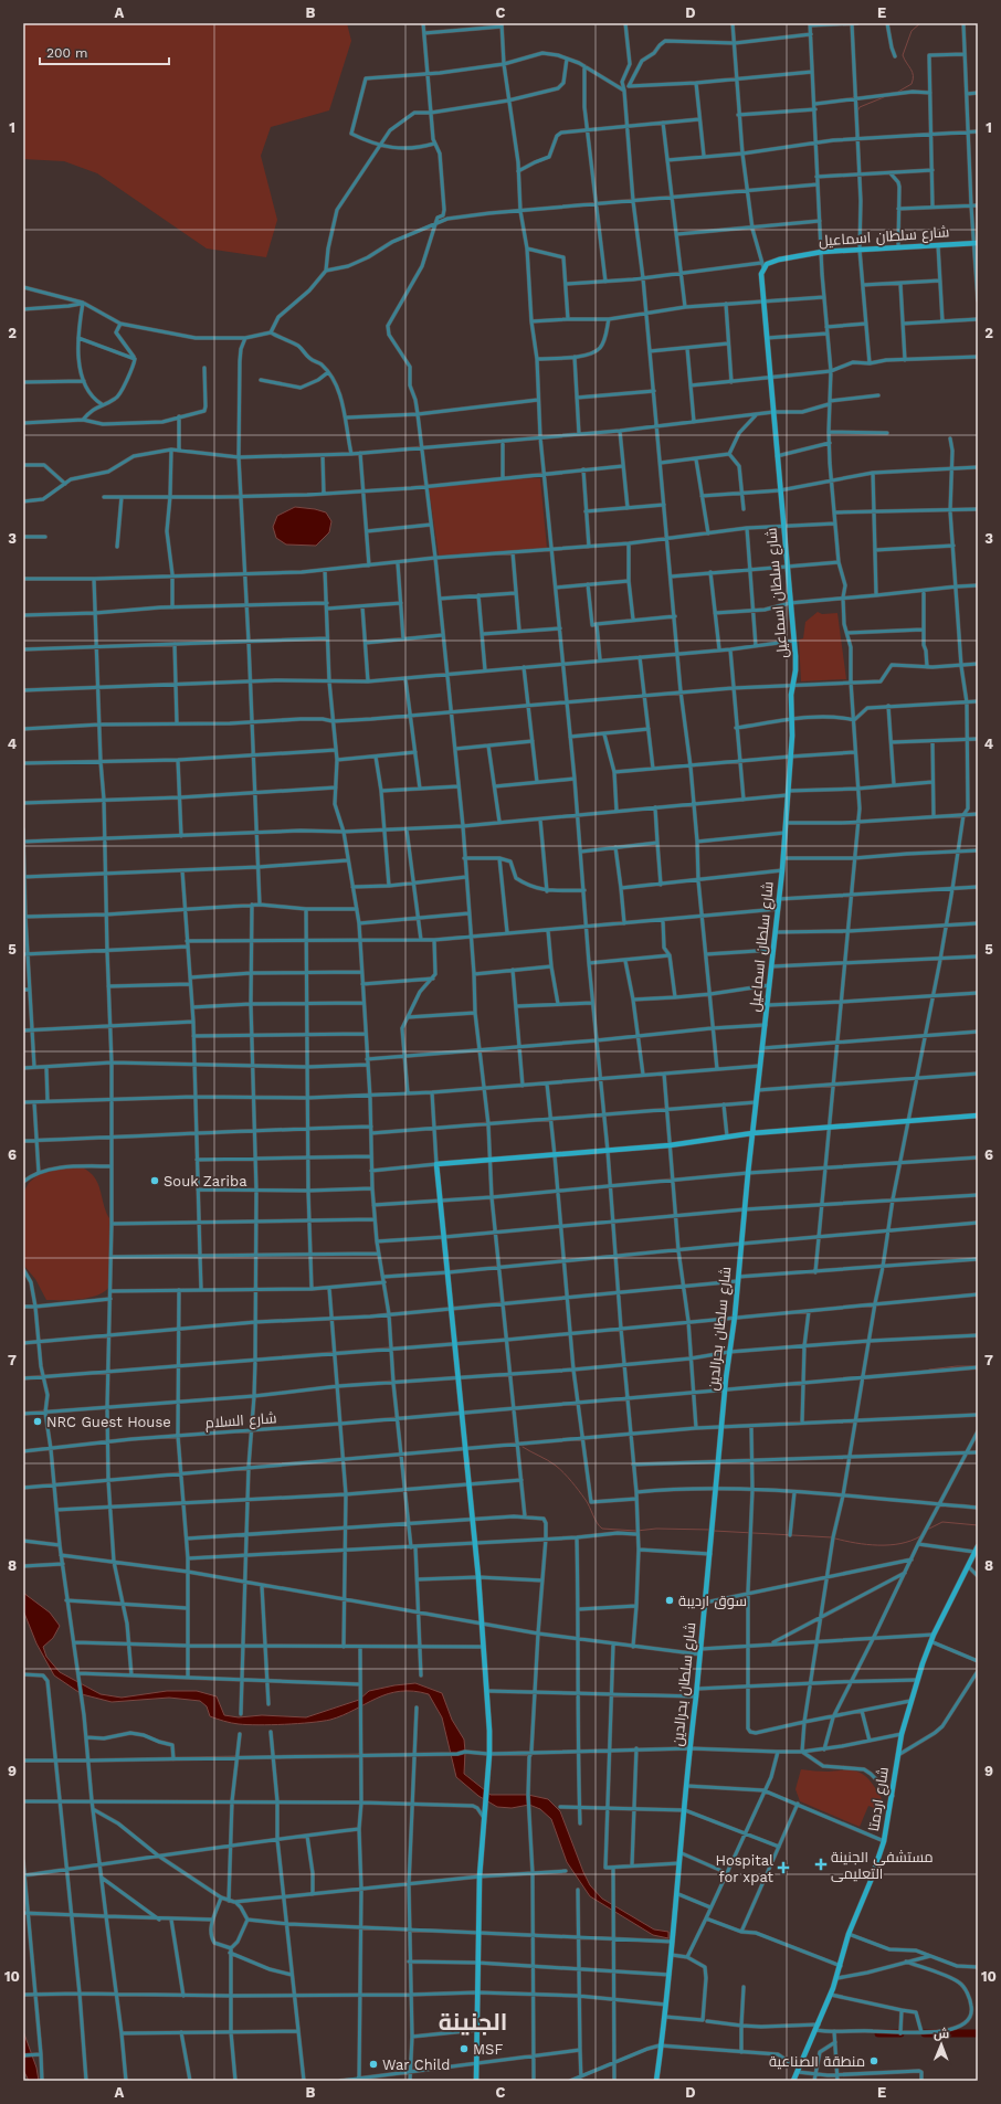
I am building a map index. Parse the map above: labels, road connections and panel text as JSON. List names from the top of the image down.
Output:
{
  "streets": {
    "street": [
      "شارع سلطان اسماعيل",
      "شارع سلطان بحرالدين",
      "شارع السلام",
      "شارع اردمتا"
    ]
  },
  "crossings": [
    ["شارع سلطان اسماعيل", "شارع سلطان بحرالدين"],
    ["شارع سلطان بحرالدين", "شارع السلام"]
  ],
  "districts": ["الجنينة"],
  "places": {
    "other": [
      "Souk Zariba",
      "NRC Guest House",
      "سوق ارديبة",
      "MSF",
      "منطقة الصناعية",
      "War Child"
    ],
    "health": ["مستشفي الجنينة التعليمى", "Hospital for xpat"]
  },
  "scale_bar": "200 m",
  "north": "top",
  "grid": {
    "columns": [
      "A",
      "B",
      "C",
      "D",
      "E"
    ],
    "rows": [
      "1",
      "2",
      "3",
      "4",
      "5",
      "6",
      "7",
      "8",
      "9",
      "10"
    ]
  }
}
